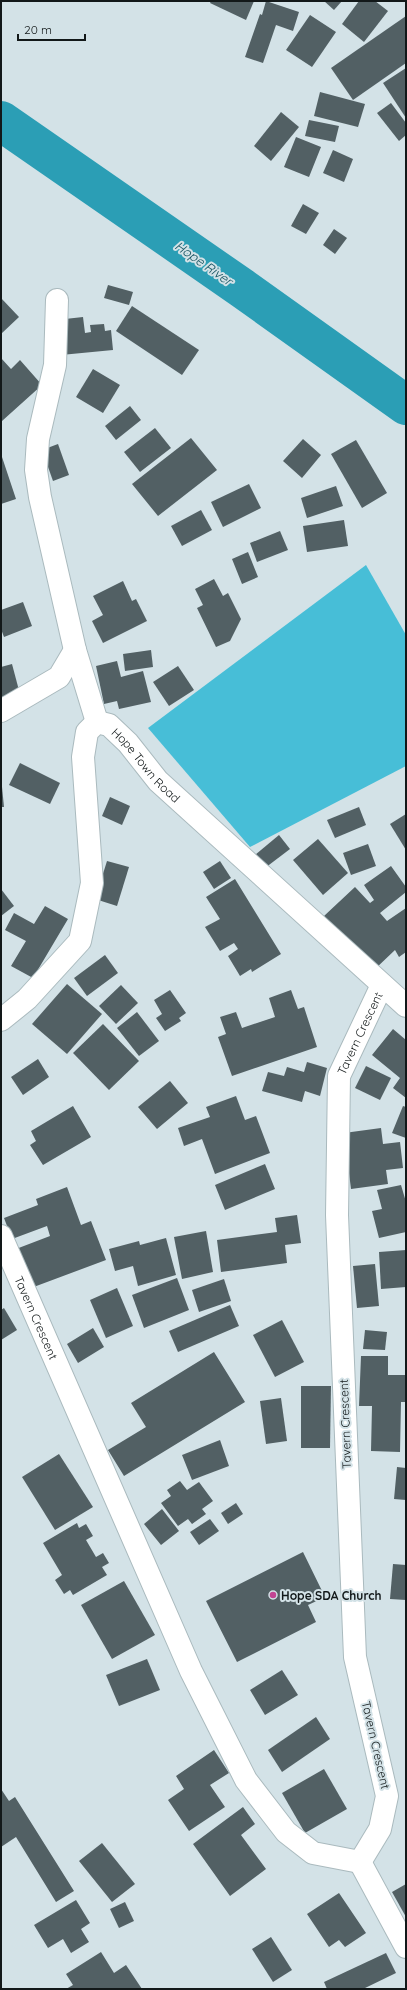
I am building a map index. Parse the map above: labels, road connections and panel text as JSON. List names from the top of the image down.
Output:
{
  "streets": {
    "street": ["Hope Town Road", "Tavern Crescent"]
  },
  "crossings": [
    ["Hope Town Road", "Tavern Crescent"]
  ],
  "water": ["Hope River"],
  "places": ["Hope SDA Church"],
  "scale_bar": "20 m"
}
